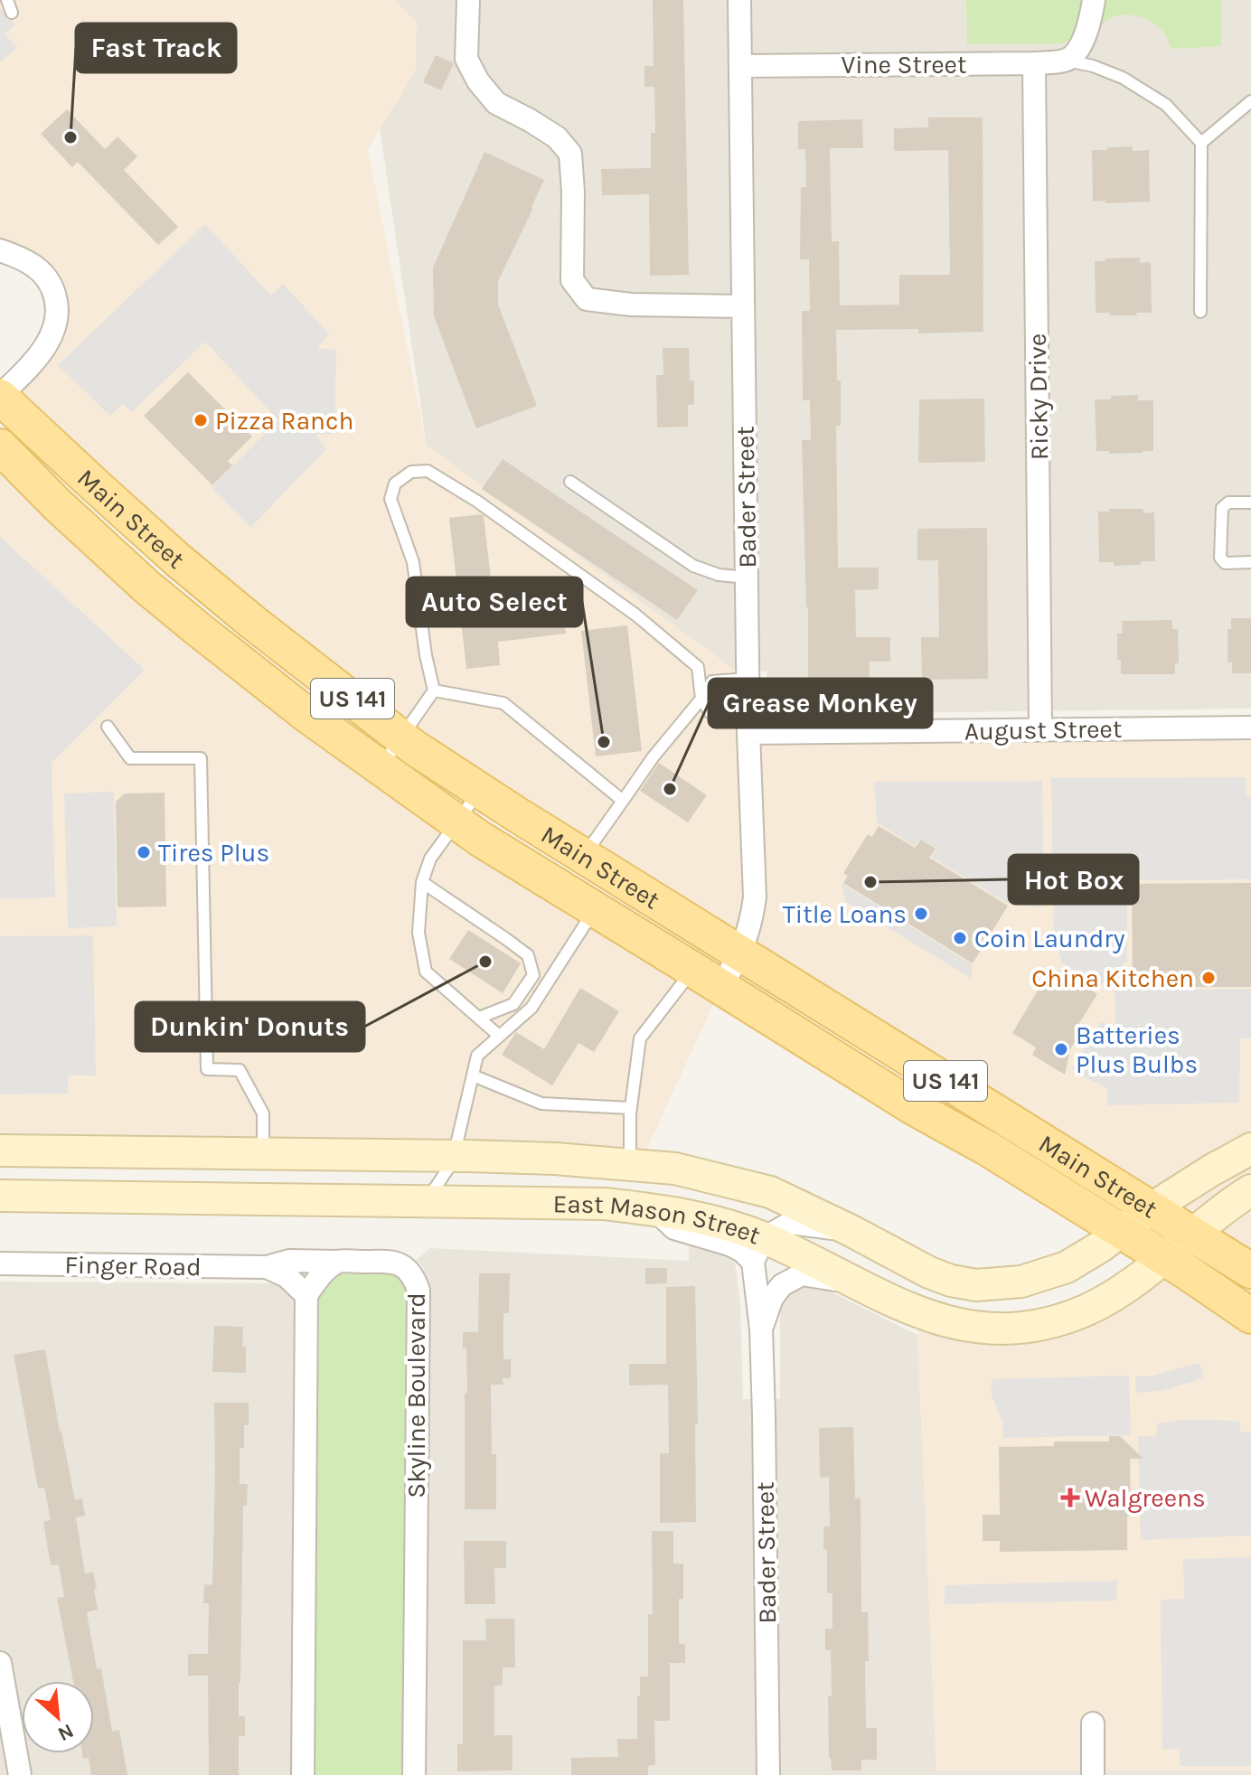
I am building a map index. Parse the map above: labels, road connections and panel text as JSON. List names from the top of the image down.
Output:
{
  "streets": {
    "main road": ["Main Street", "US 141", "East Mason Street"],
    "street": [
      "Vine Street",
      "Ricky Drive",
      "Bader Street",
      "August Street",
      "Finger Road",
      "Skyline Boulevard"
    ]
  },
  "crossings": [
    ["Vine Street", "Ricky Drive"],
    ["Vine Street", "Bader Street"],
    ["Ricky Drive", "August Street"],
    ["Bader Street", "Main Street"],
    ["Bader Street", "August Street"],
    ["Bader Street", "East Mason Street"],
    ["Main Street", "East Mason Street"],
    ["Finger Road", "Skyline Boulevard"]
  ],
  "places": {
    "other": [
      "Fast Track",
      "Pizza Ranch",
      "Auto Select",
      "Grease Monkey",
      "Tires Plus",
      "Hot Box",
      "Title Loans",
      "Coin Laundry",
      "Dunkin' Donuts",
      "China Kitchen",
      "Batteries Plus Bulbs"
    ],
    "health": ["Walgreens"]
  },
  "north": "bottom right"
}
